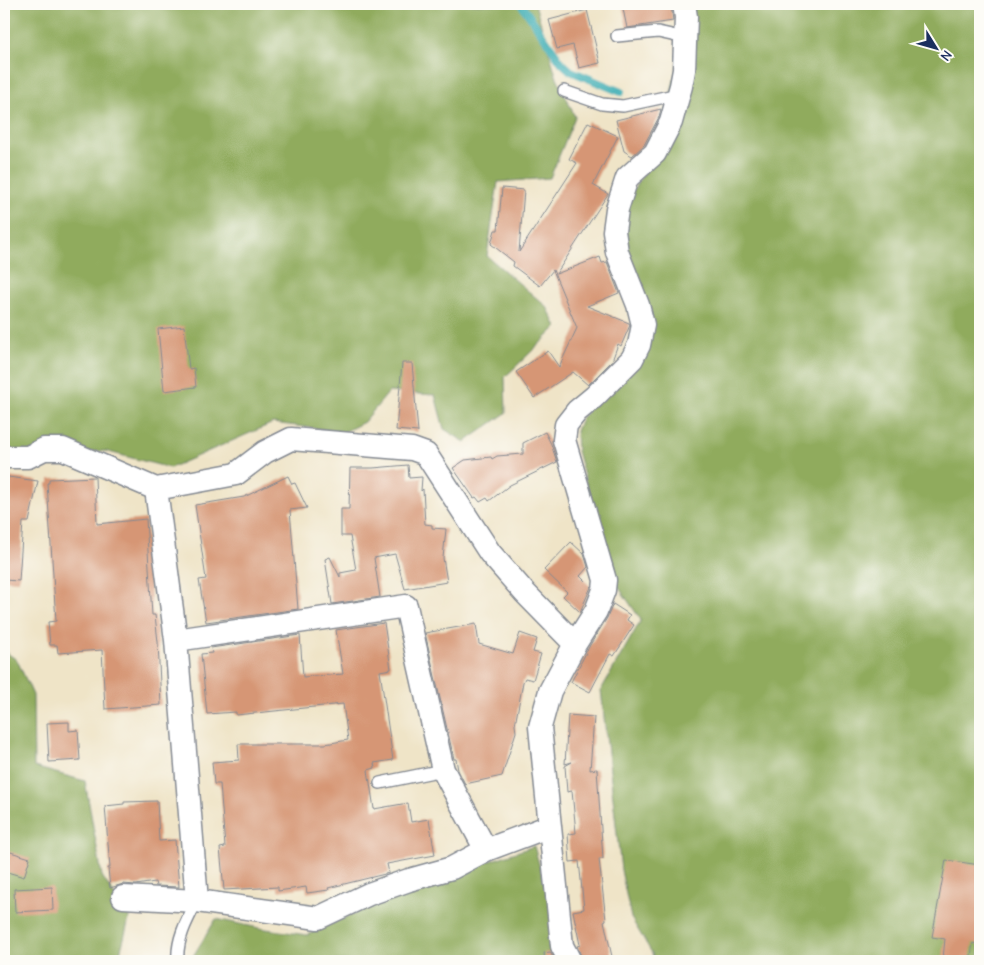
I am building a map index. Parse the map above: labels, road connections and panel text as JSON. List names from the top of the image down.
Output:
{
  "north": "bottom right"
}
